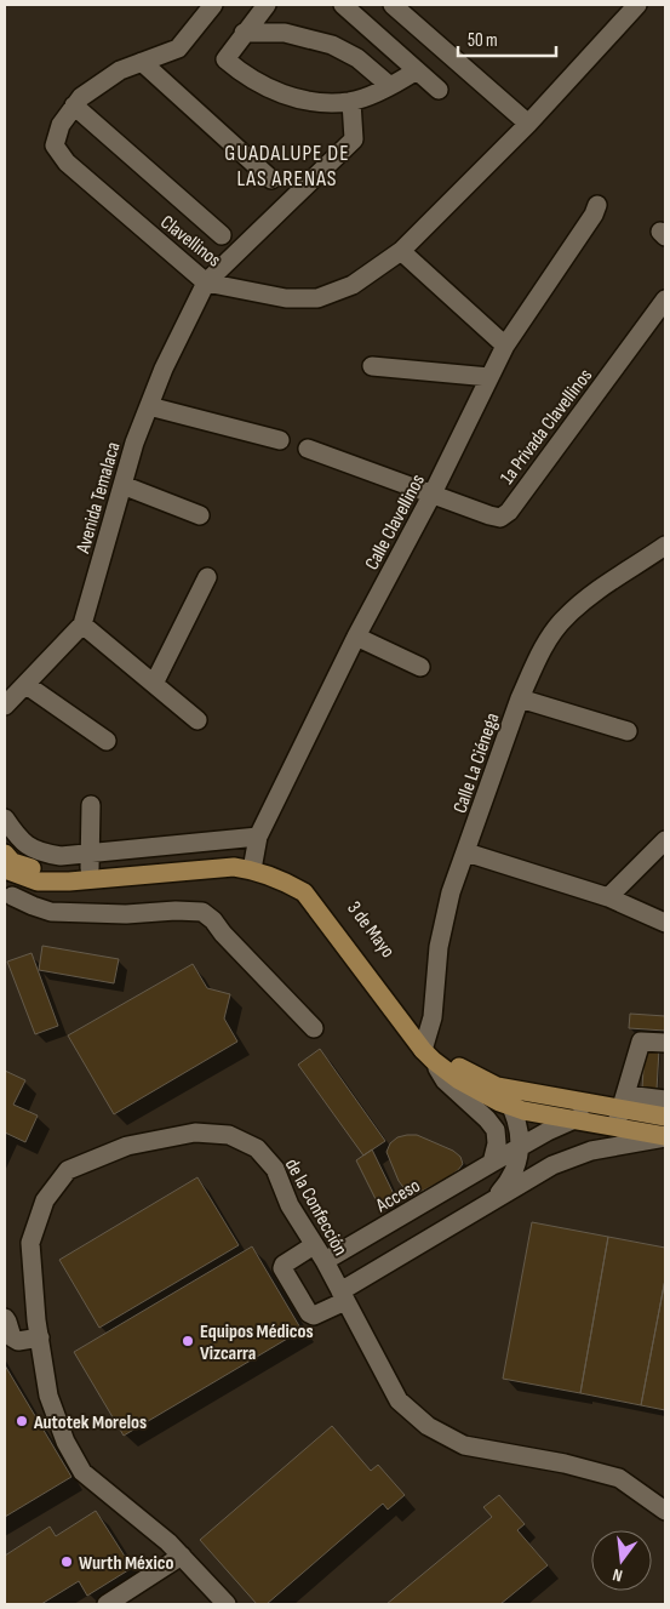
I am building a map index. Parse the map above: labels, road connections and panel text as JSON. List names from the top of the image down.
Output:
{
  "streets": {
    "main road": ["3 de Mayo"],
    "street": [
      "Clavellinos",
      "1a Privada Clavellinos",
      "Avenida Temalaca",
      "Calle Clavellinos",
      "Calle La Ciénega",
      "Acceso",
      "de la Confección"
    ]
  },
  "crossings": [
    ["Clavellinos", "Avenida Temalaca"],
    ["1a Privada Clavellinos", "Calle Clavellinos"],
    ["Calle Clavellinos", "3 de Mayo"],
    ["Calle La Ciénega", "3 de Mayo"],
    ["3 de Mayo", "Acceso"],
    ["Acceso", "de la Confección"]
  ],
  "districts": ["GUADALUPE DE LAS ARENAS"],
  "places": ["Equipos Médicos Vizcarra", "Autotek Morelos", "Wurth México"],
  "scale_bar": "50 m",
  "north": "bottom"
}
